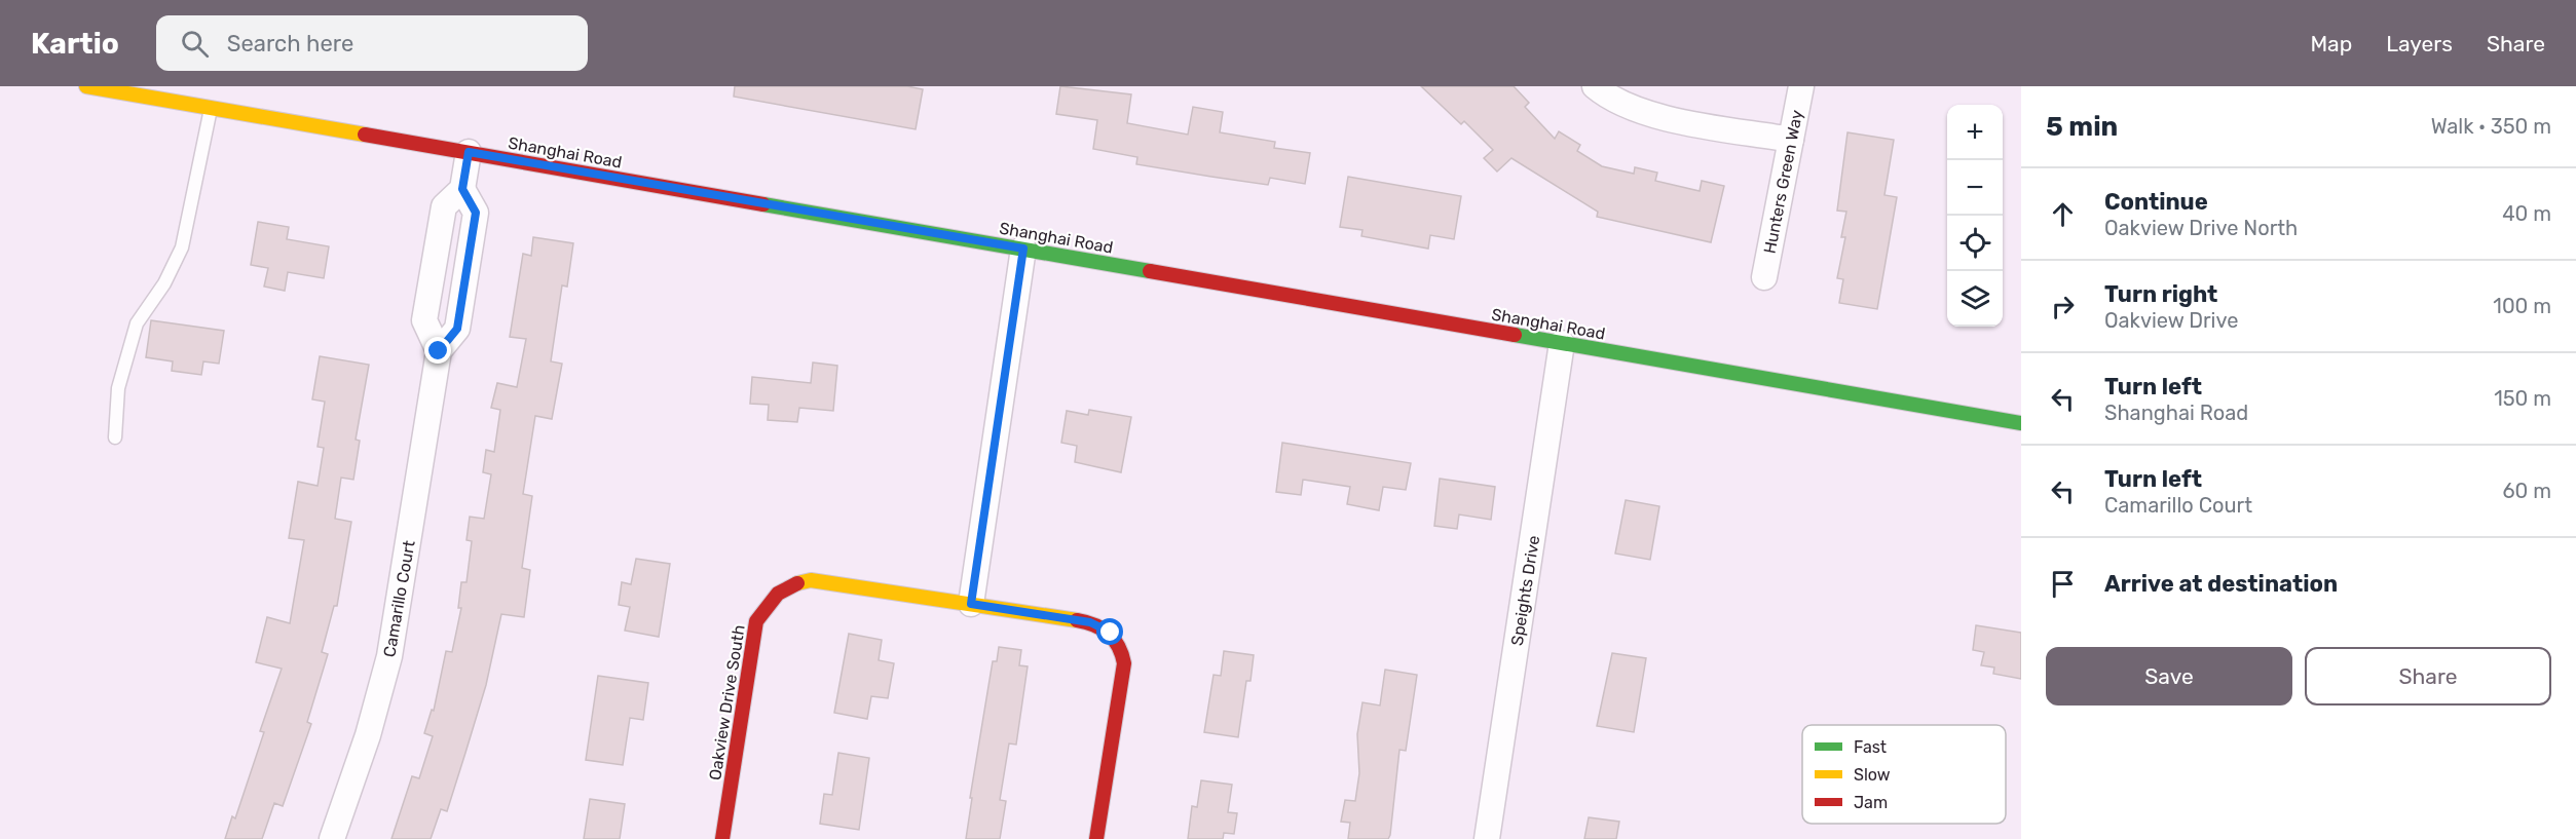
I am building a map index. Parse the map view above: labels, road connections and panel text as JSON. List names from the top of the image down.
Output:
{
  "streets": {
    "street": [
      "Shanghai Road",
      "Hunters Green Way",
      "Speights Drive",
      "Camarillo Court",
      "Oakview Drive South"
    ]
  },
  "crossings": [
    ["Shanghai Road", "Speights Drive"]
  ],
  "legend": ["Fast", "Slow", "Jam"],
  "page": {
    "header": "Kartio",
    "search": "Search here",
    "nav": ["Map", "Layers", "Share"],
    "heading": ["5 min", "Walk · 350 m"],
    "map_buttons": ["+", "−"],
    "list": [
      ["Continue", "Oakview Drive North", "40 m"],
      ["Turn right", "Oakview Drive", "100 m"],
      ["Turn left", "Shanghai Road", "150 m"],
      ["Turn left", "Camarillo Court", "60 m"],
      "Arrive at destination"
    ],
    "buttons": ["Save", "Share"]
  }
}
